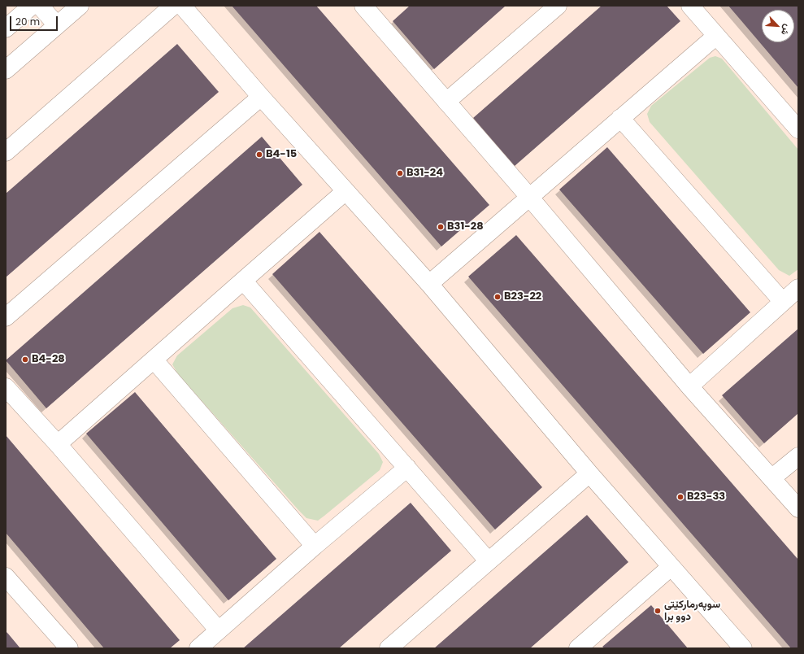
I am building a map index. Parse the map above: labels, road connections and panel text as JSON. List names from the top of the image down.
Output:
{
  "places": [
    "B4-15",
    "B31-24",
    "B31-28",
    "B23-22",
    "B4-28",
    "B23-33",
    "سوپەرمارکێتی دوو برا"
  ],
  "scale_bar": "20 m",
  "north": "bottom right"
}
